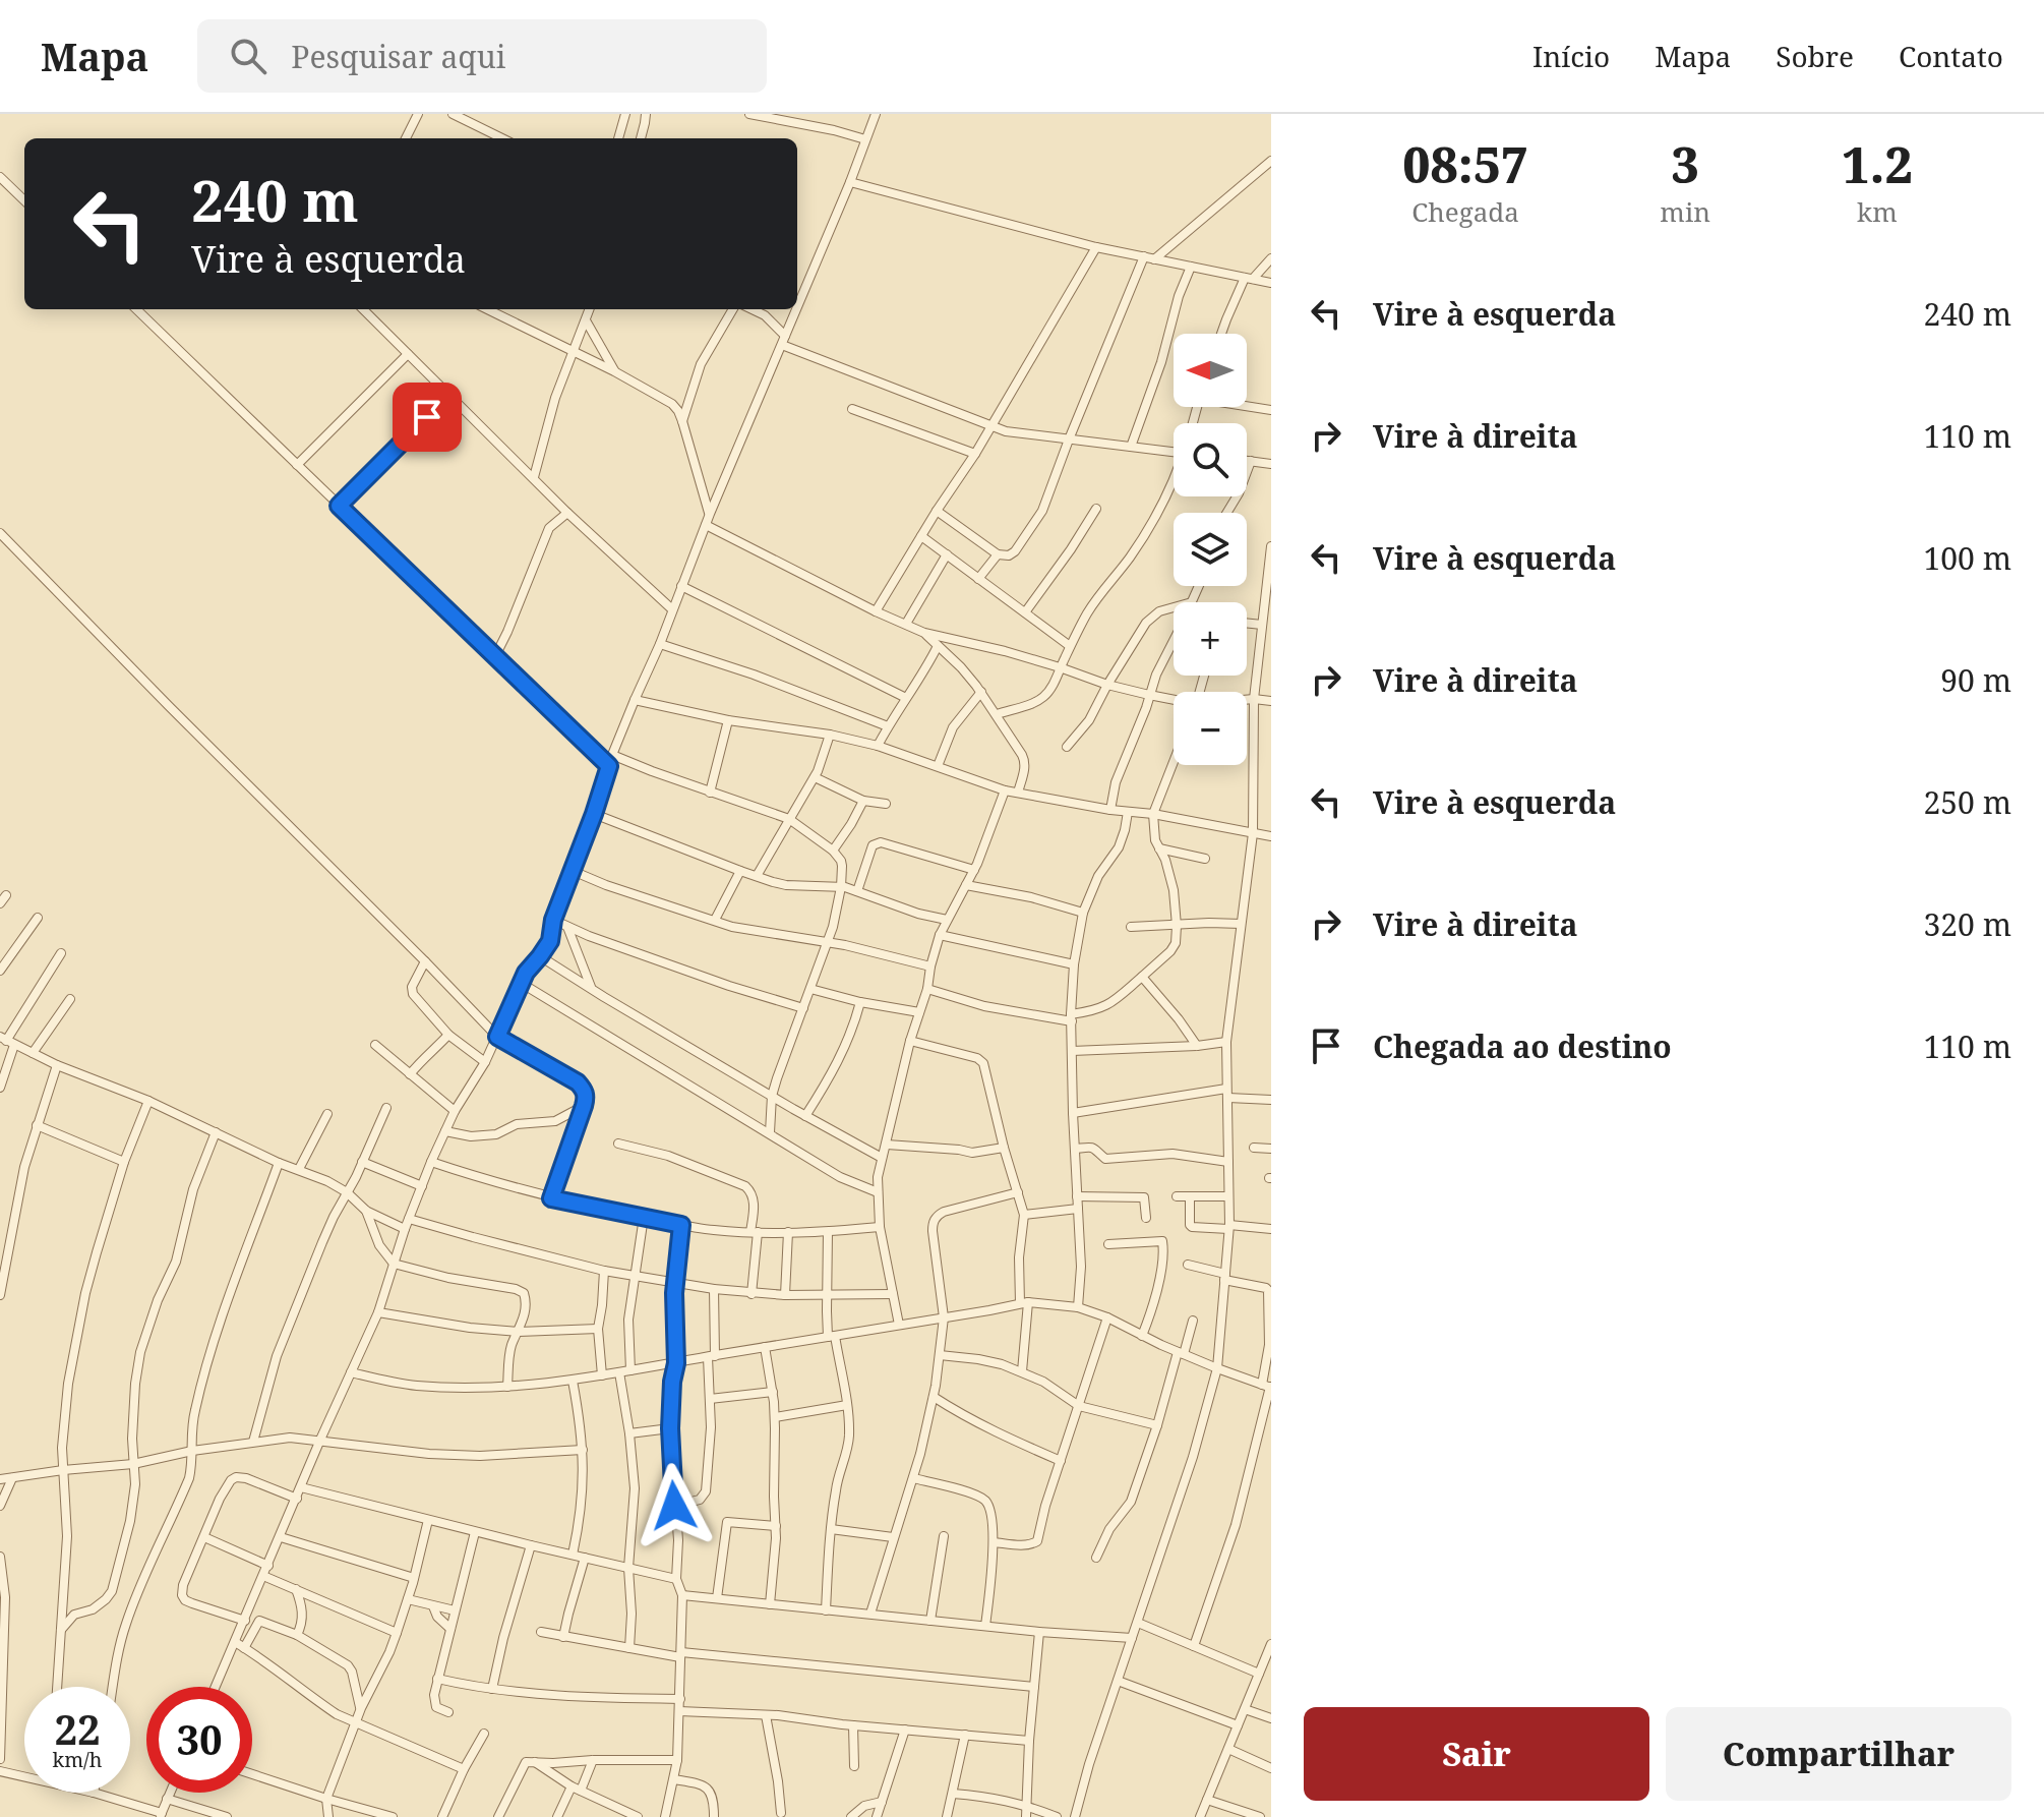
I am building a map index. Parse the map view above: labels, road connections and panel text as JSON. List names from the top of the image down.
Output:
{
  "north": "left",
  "page": {
    "header": "Mapa",
    "search": "Pesquisar aqui",
    "nav": [
      "Início",
      "Mapa",
      "Sobre",
      "Contato"
    ],
    "eta": [
      "08:57",
      "Chegada",
      "3",
      "min",
      "1.2",
      "km"
    ],
    "turn": ["240 m", "Vire à esquerda"],
    "list": [
      {
        "name": "Vire à esquerda",
        "value": "240 m"
      },
      {
        "name": "Vire à direita",
        "value": "110 m"
      },
      {
        "name": "Vire à esquerda",
        "value": "100 m"
      },
      {
        "name": "Vire à direita",
        "value": "90 m"
      },
      {
        "name": "Vire à esquerda",
        "value": "250 m"
      },
      {
        "name": "Vire à direita",
        "value": "320 m"
      },
      {
        "name": "Chegada ao destino",
        "value": "110 m"
      }
    ],
    "map_buttons": ["+", "−"],
    "speed": "22 km/h",
    "limit": "30",
    "buttons": ["Sair", "Compartilhar"]
  }
}
